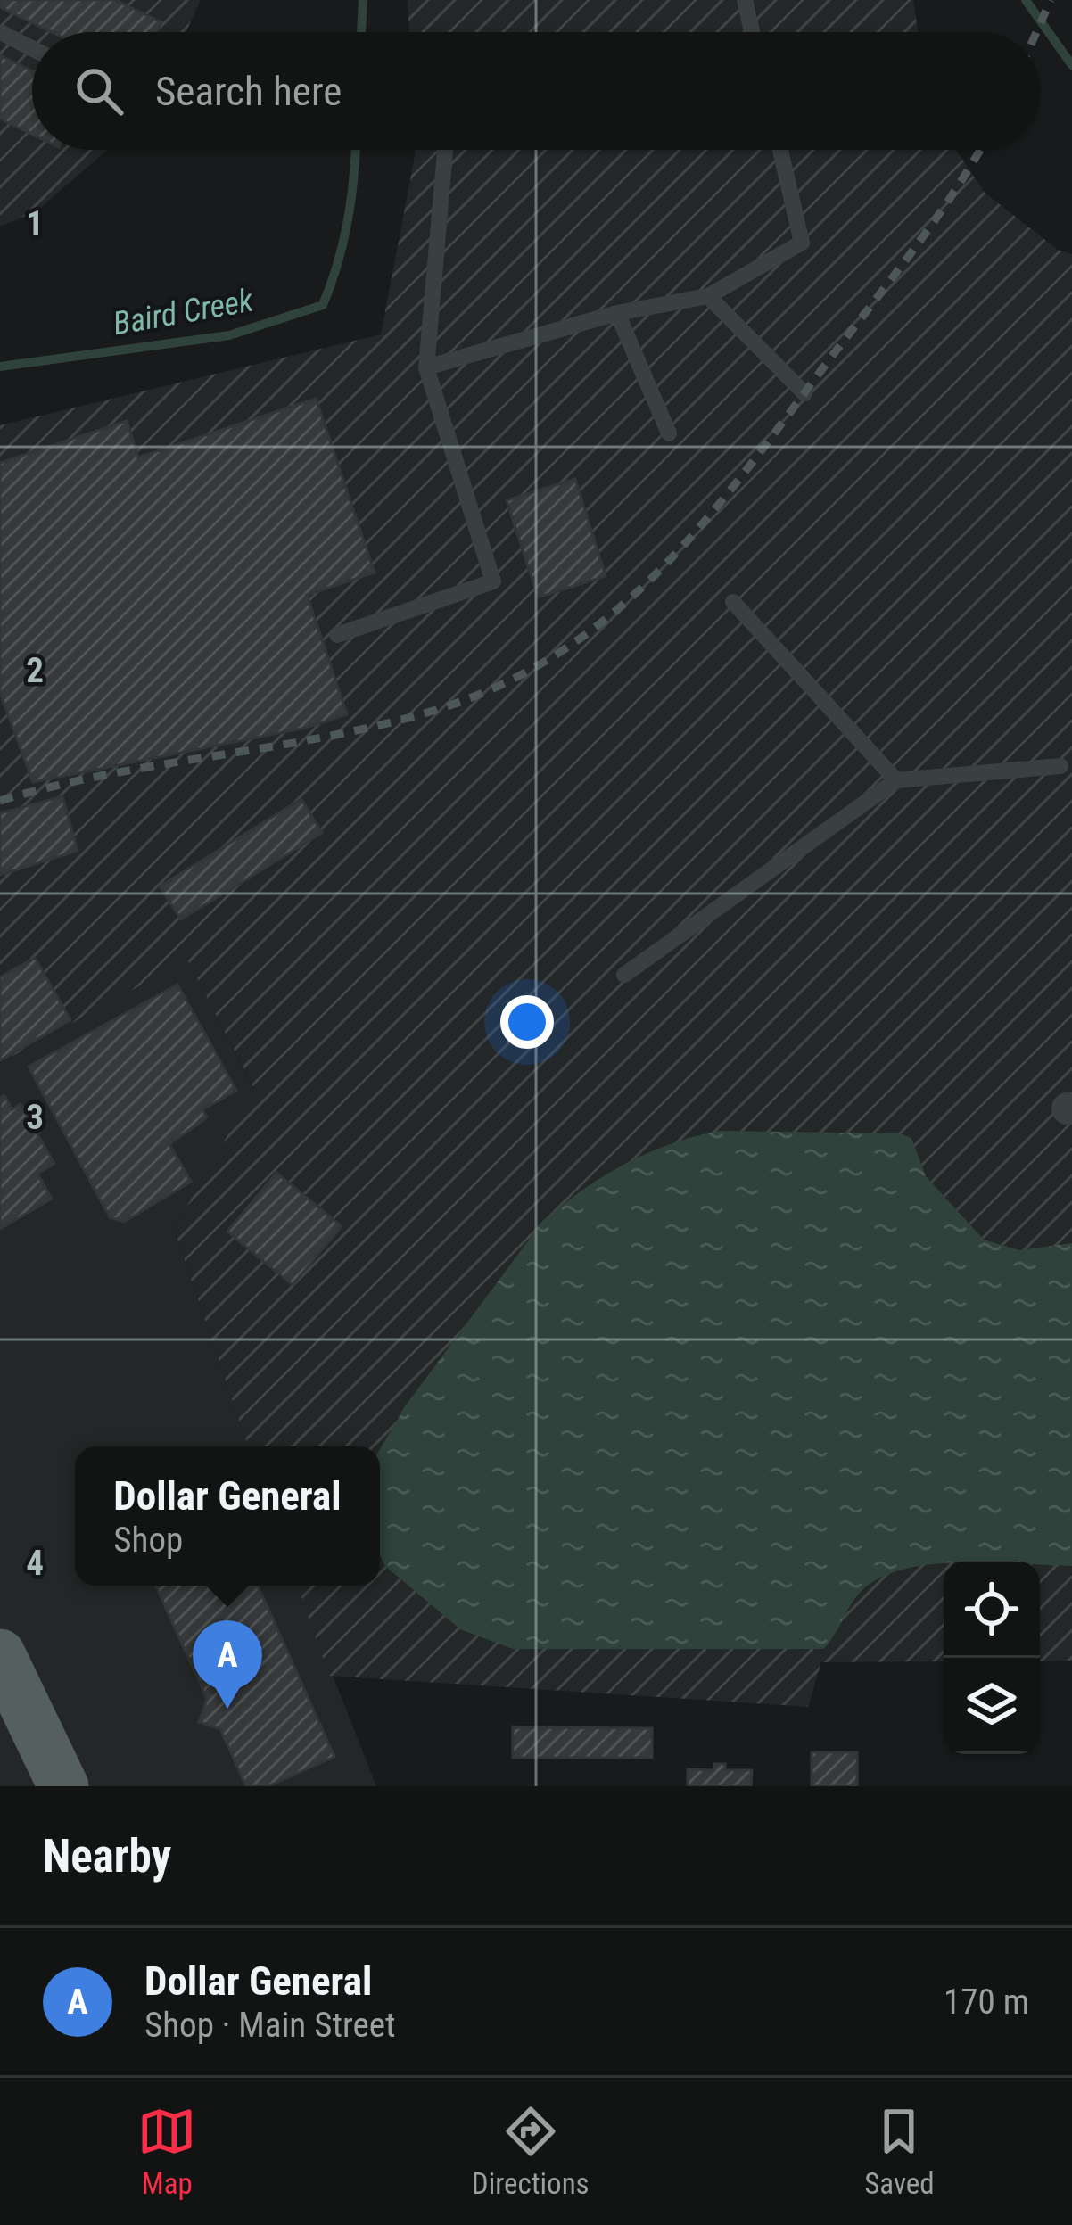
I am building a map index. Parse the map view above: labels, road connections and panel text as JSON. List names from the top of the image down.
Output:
{
  "water": ["Baird Creek"],
  "page": {
    "search": "Search here",
    "popup": ["Dollar General", "Shop"],
    "pins": "A",
    "heading": "Nearby",
    "list": [
      {
        "mark": "A",
        "name": "Dollar General",
        "note": "Shop · Main Street",
        "value": "170 m"
      }
    ],
    "nav": ["Map", "Directions", "Saved"]
  },
  "grid": {
    "rows": [
      "1",
      "2",
      "3",
      "4"
    ]
  }
}
